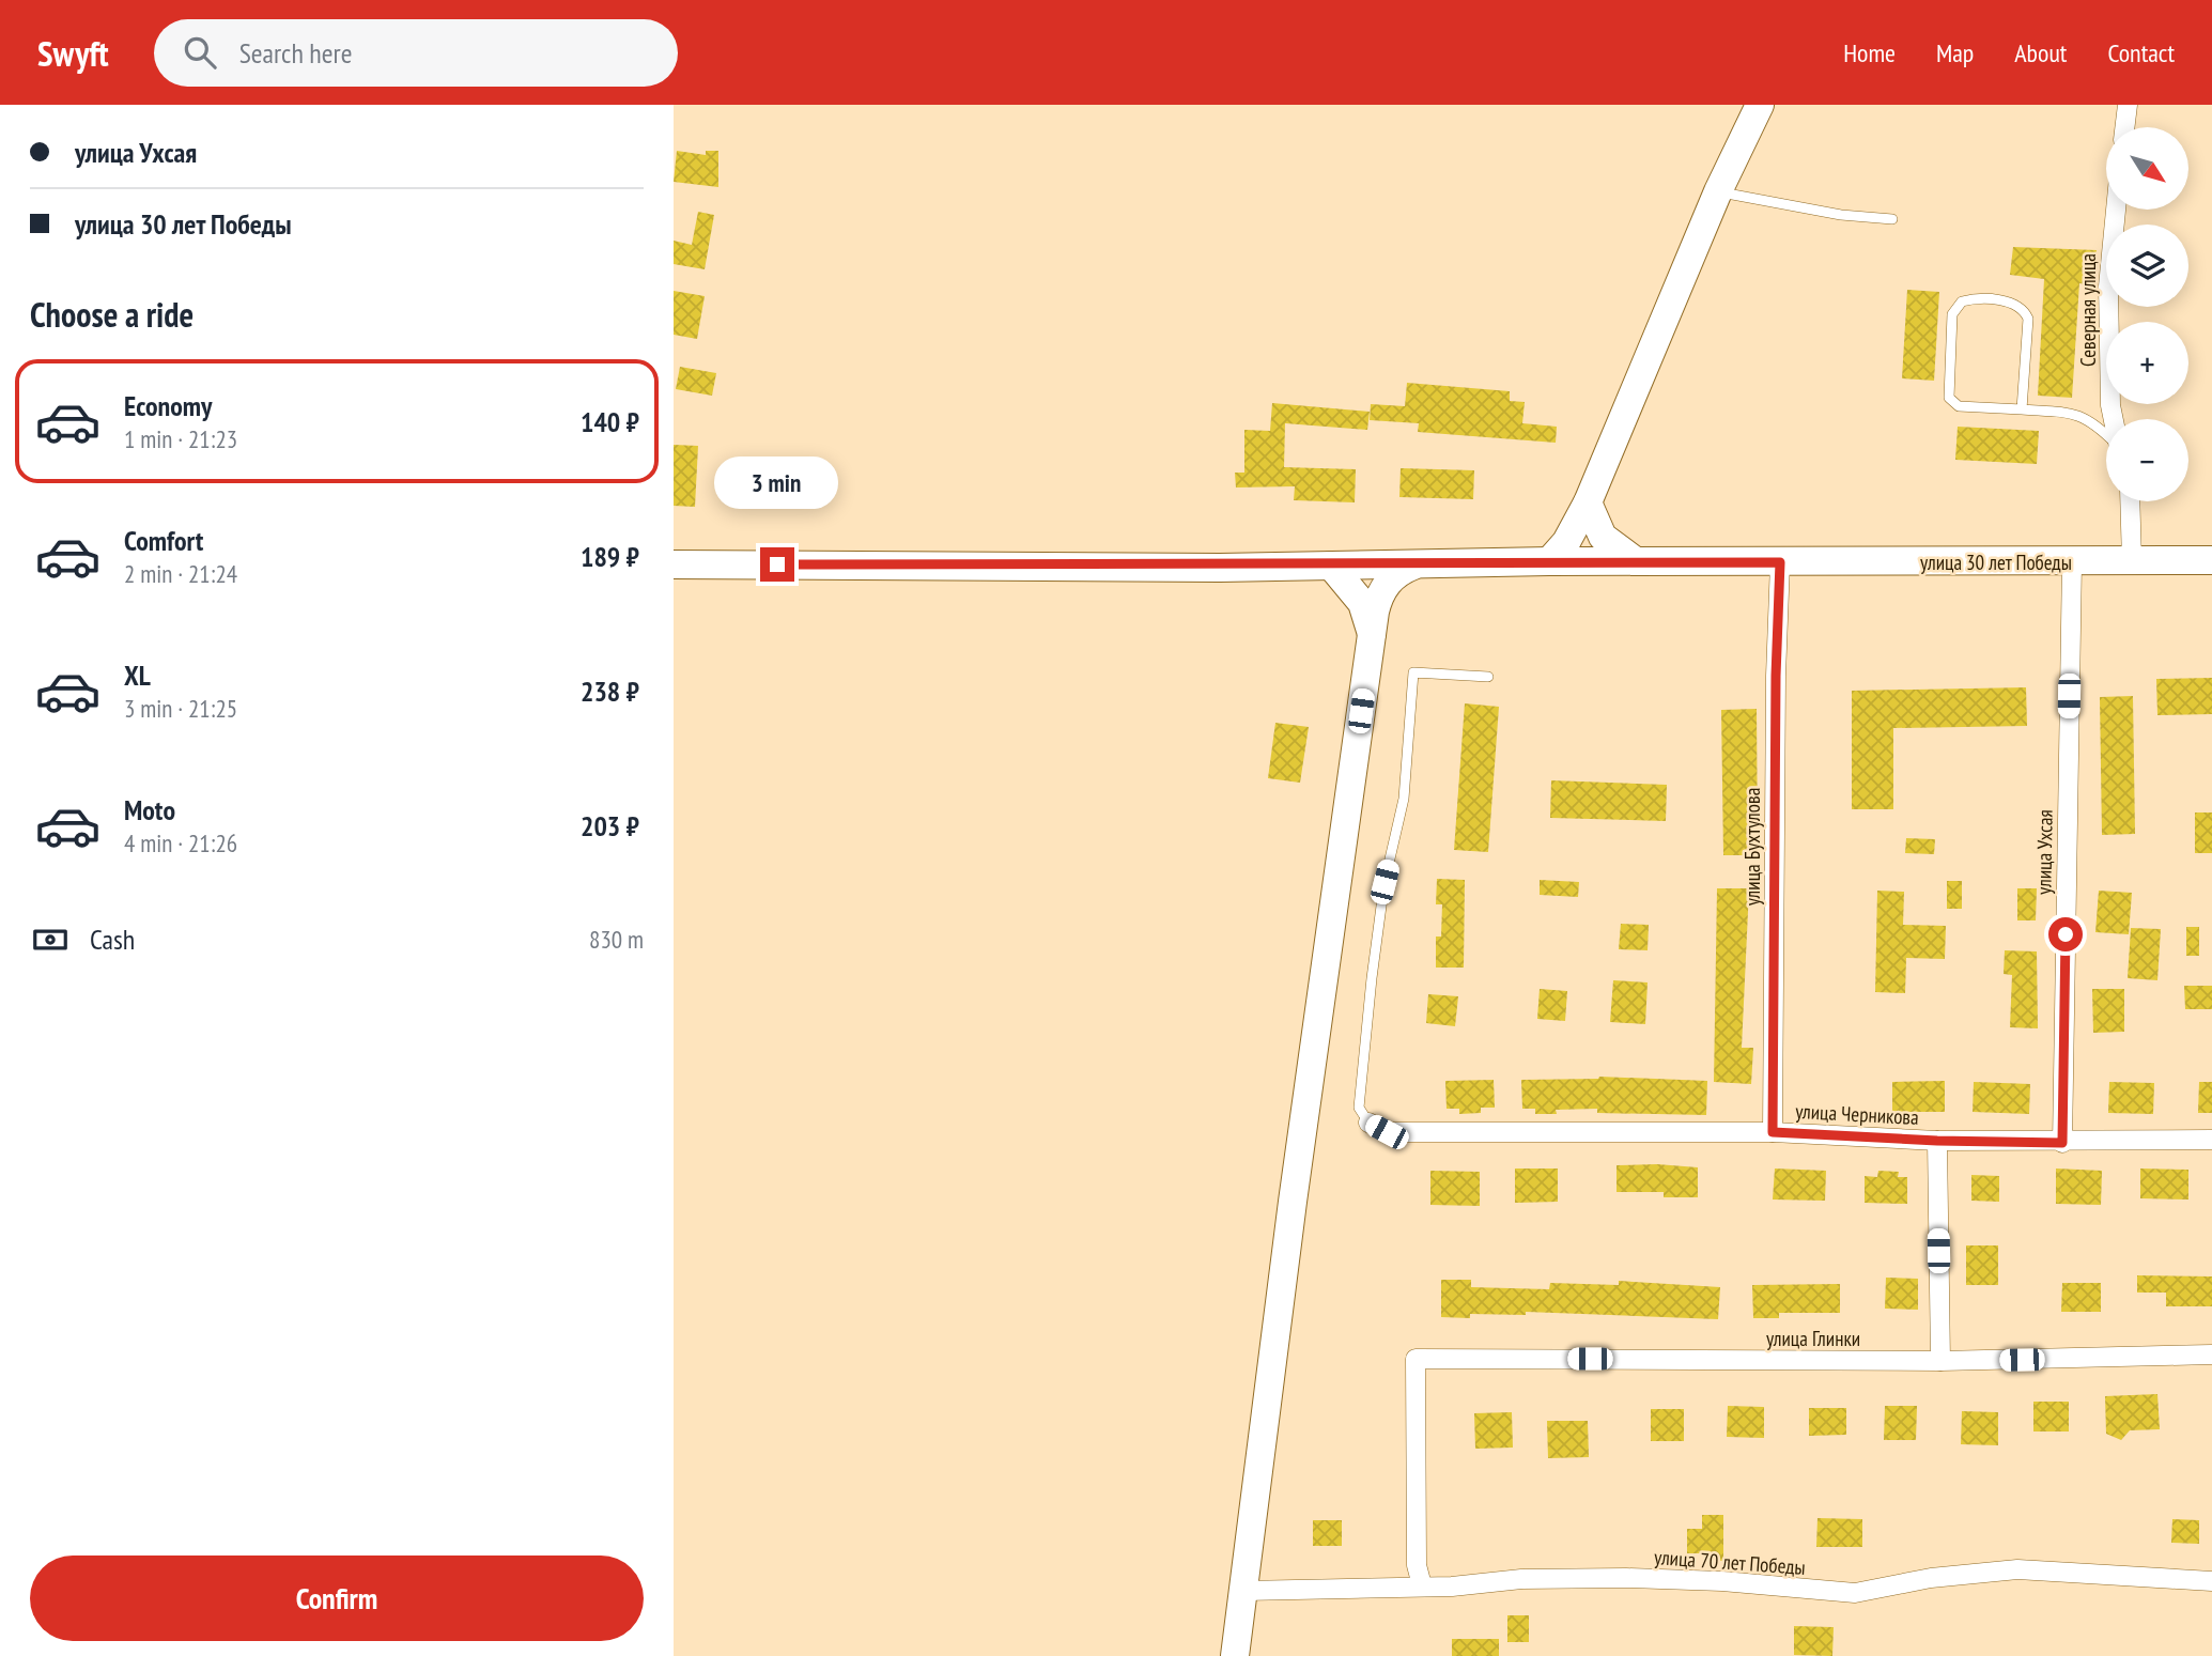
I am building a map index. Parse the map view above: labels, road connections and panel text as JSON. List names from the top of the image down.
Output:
{
  "streets": {
    "main road": ["улица 30 лет Победы"],
    "street": [
      "Северная улица",
      "улица Бухтулова",
      "улица Ухсая",
      "улица Черникова",
      "улица Глинки",
      "улица 70 лет Победы"
    ]
  },
  "crossings": [
    ["улица 30 лет Победы", "улица Бухтулова"],
    ["улица 30 лет Победы", "улица Ухсая"],
    ["улица Бухтулова", "улица Черникова"],
    ["улица Ухсая", "улица Черникова"],
    ["улица Глинки", "улица 70 лет Победы"]
  ],
  "north": "bottom right",
  "page": {
    "header": "Swyft",
    "search": "Search here",
    "nav": [
      "Home",
      "Map",
      "About",
      "Contact"
    ],
    "banner": ["улица Ухсая", "улица 30 лет Победы"],
    "map_buttons": ["+", "−"],
    "heading": "Choose a ride",
    "list": [
      {
        "name": "Economy",
        "note": "1 min · 21:23",
        "value": "140 ₽"
      },
      {
        "name": "Comfort",
        "note": "2 min · 21:24",
        "value": "189 ₽"
      },
      {
        "name": "XL",
        "note": "3 min · 21:25",
        "value": "238 ₽"
      },
      {
        "name": "Moto",
        "note": "4 min · 21:26",
        "value": "203 ₽"
      }
    ],
    "bubble": "3 min",
    "pay": ["Cash", "830 m"],
    "buttons": "Confirm"
  }
}
